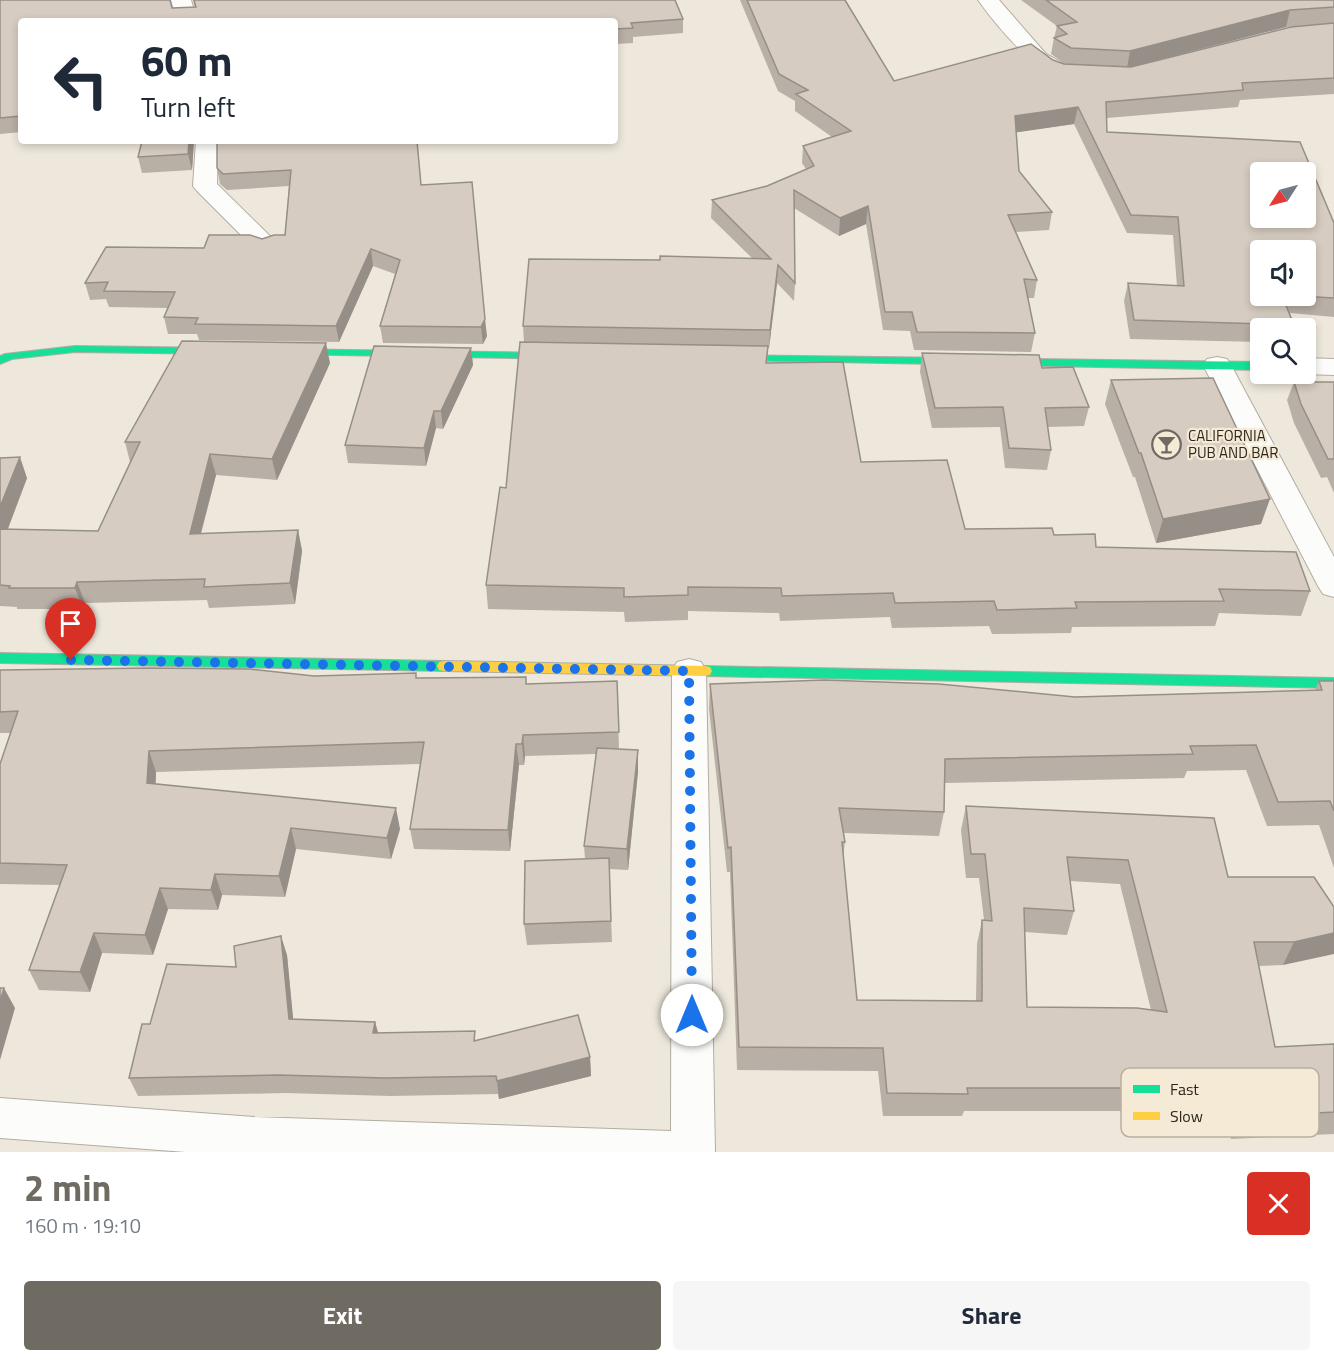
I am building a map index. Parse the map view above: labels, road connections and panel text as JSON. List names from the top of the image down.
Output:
{
  "places": {
    "bar": ["CALIFORNIA PUB AND BAR"]
  },
  "legend": ["Fast", "Slow"],
  "north": "bottom left",
  "page": {
    "turn": ["60 m", "Turn left"],
    "heading": ["2 min", "160 m · 19:10"],
    "buttons": ["Exit", "Share"]
  }
}
